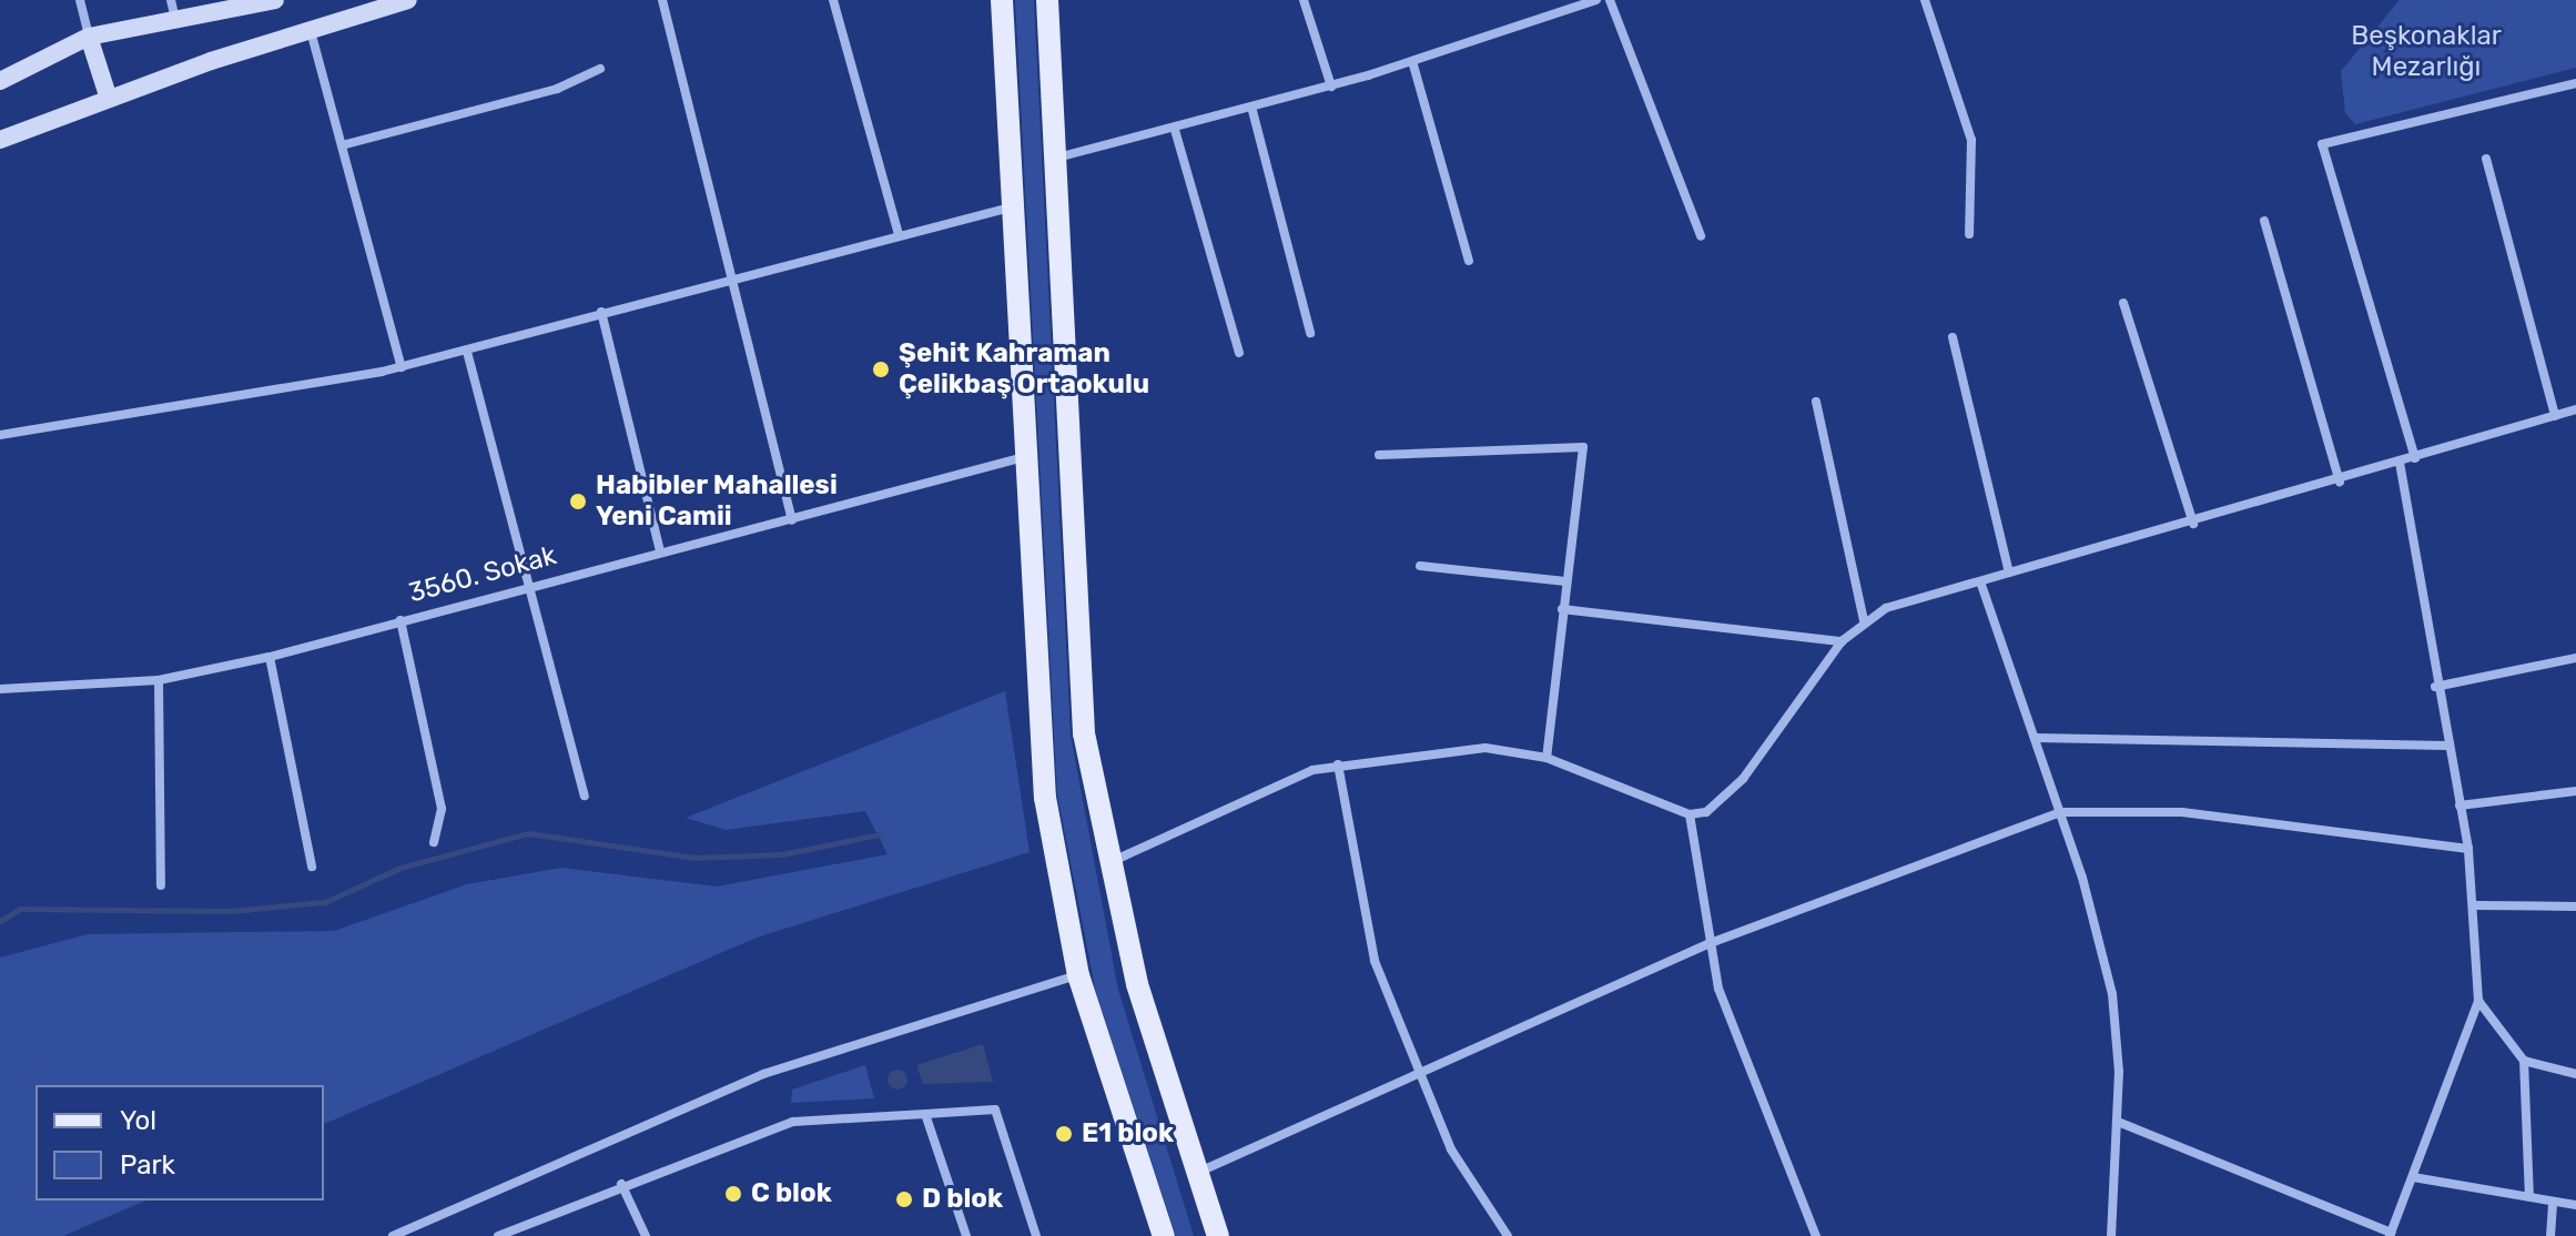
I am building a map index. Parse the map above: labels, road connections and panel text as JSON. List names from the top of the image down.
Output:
{
  "streets": {
    "street": ["3560. Sokak"]
  },
  "parks": ["Beşkonaklar Mezarlığı"],
  "places": [
    "Şehit Kahraman Çelikbaş Ortaokulu",
    "Habibler Mahallesi Yeni Camii",
    "E1 blok",
    "C blok",
    "D blok"
  ],
  "legend": ["Yol", "Park"]
}
